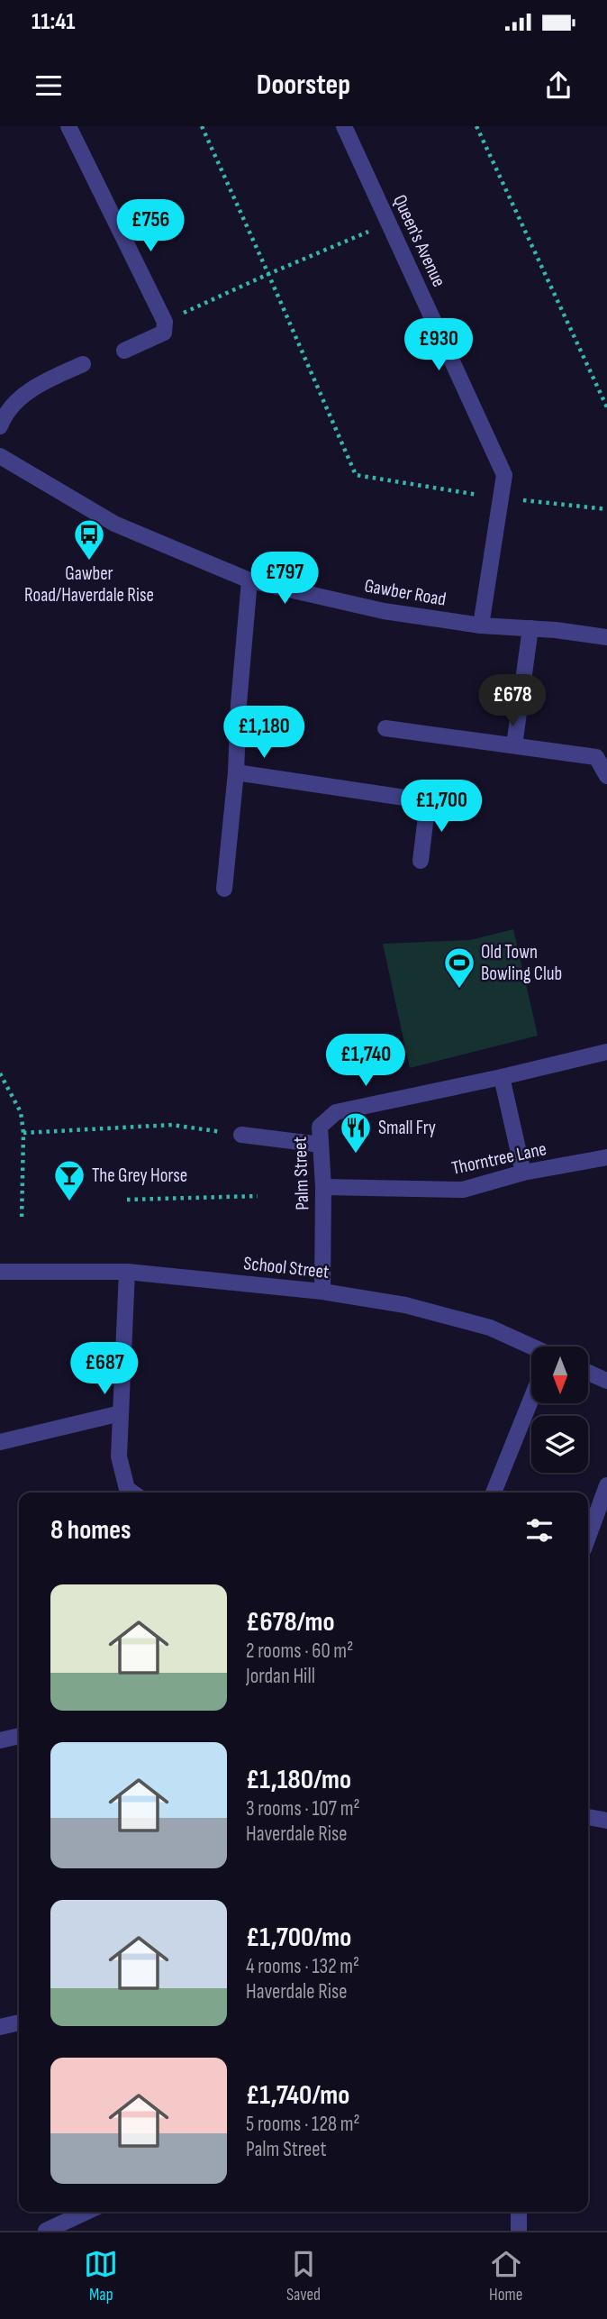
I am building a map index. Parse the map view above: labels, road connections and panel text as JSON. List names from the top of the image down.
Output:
{
  "streets": {
    "street": [
      "Queen's Avenue",
      "Gawber Road",
      "Thorntree Lane",
      "Palm Street",
      "School Street"
    ]
  },
  "crossings": [
    ["Queen's Avenue", "Gawber Road"],
    ["Thorntree Lane", "Palm Street"],
    ["Palm Street", "School Street"]
  ],
  "places": {
    "bus stop": ["Gawber Road/Haverdale Rise"],
    "sports": ["Old Town Bowling Club"],
    "restaurant": ["Small Fry"],
    "bar": ["The Grey Horse"]
  },
  "north": "bottom",
  "page": {
    "status": "11:41",
    "header": "Doorstep",
    "price": [
      "£756",
      "£930",
      "£797",
      "£678",
      "£1,180",
      "£1,700",
      "£1,740",
      "£687"
    ],
    "heading": "8 homes",
    "list": [
      {
        "name": "£678/mo",
        "note": "2 rooms · 60 m² · Jordan Hill"
      },
      {
        "name": "£1,180/mo",
        "note": "3 rooms · 107 m² · Haverdale Rise"
      },
      {
        "name": "£1,700/mo",
        "note": "4 rooms · 132 m² · Haverdale Rise"
      },
      {
        "name": "£1,740/mo",
        "note": "5 rooms · 128 m² · Palm Street"
      }
    ],
    "tabs": ["Map", "Saved", "Home"]
  }
}
